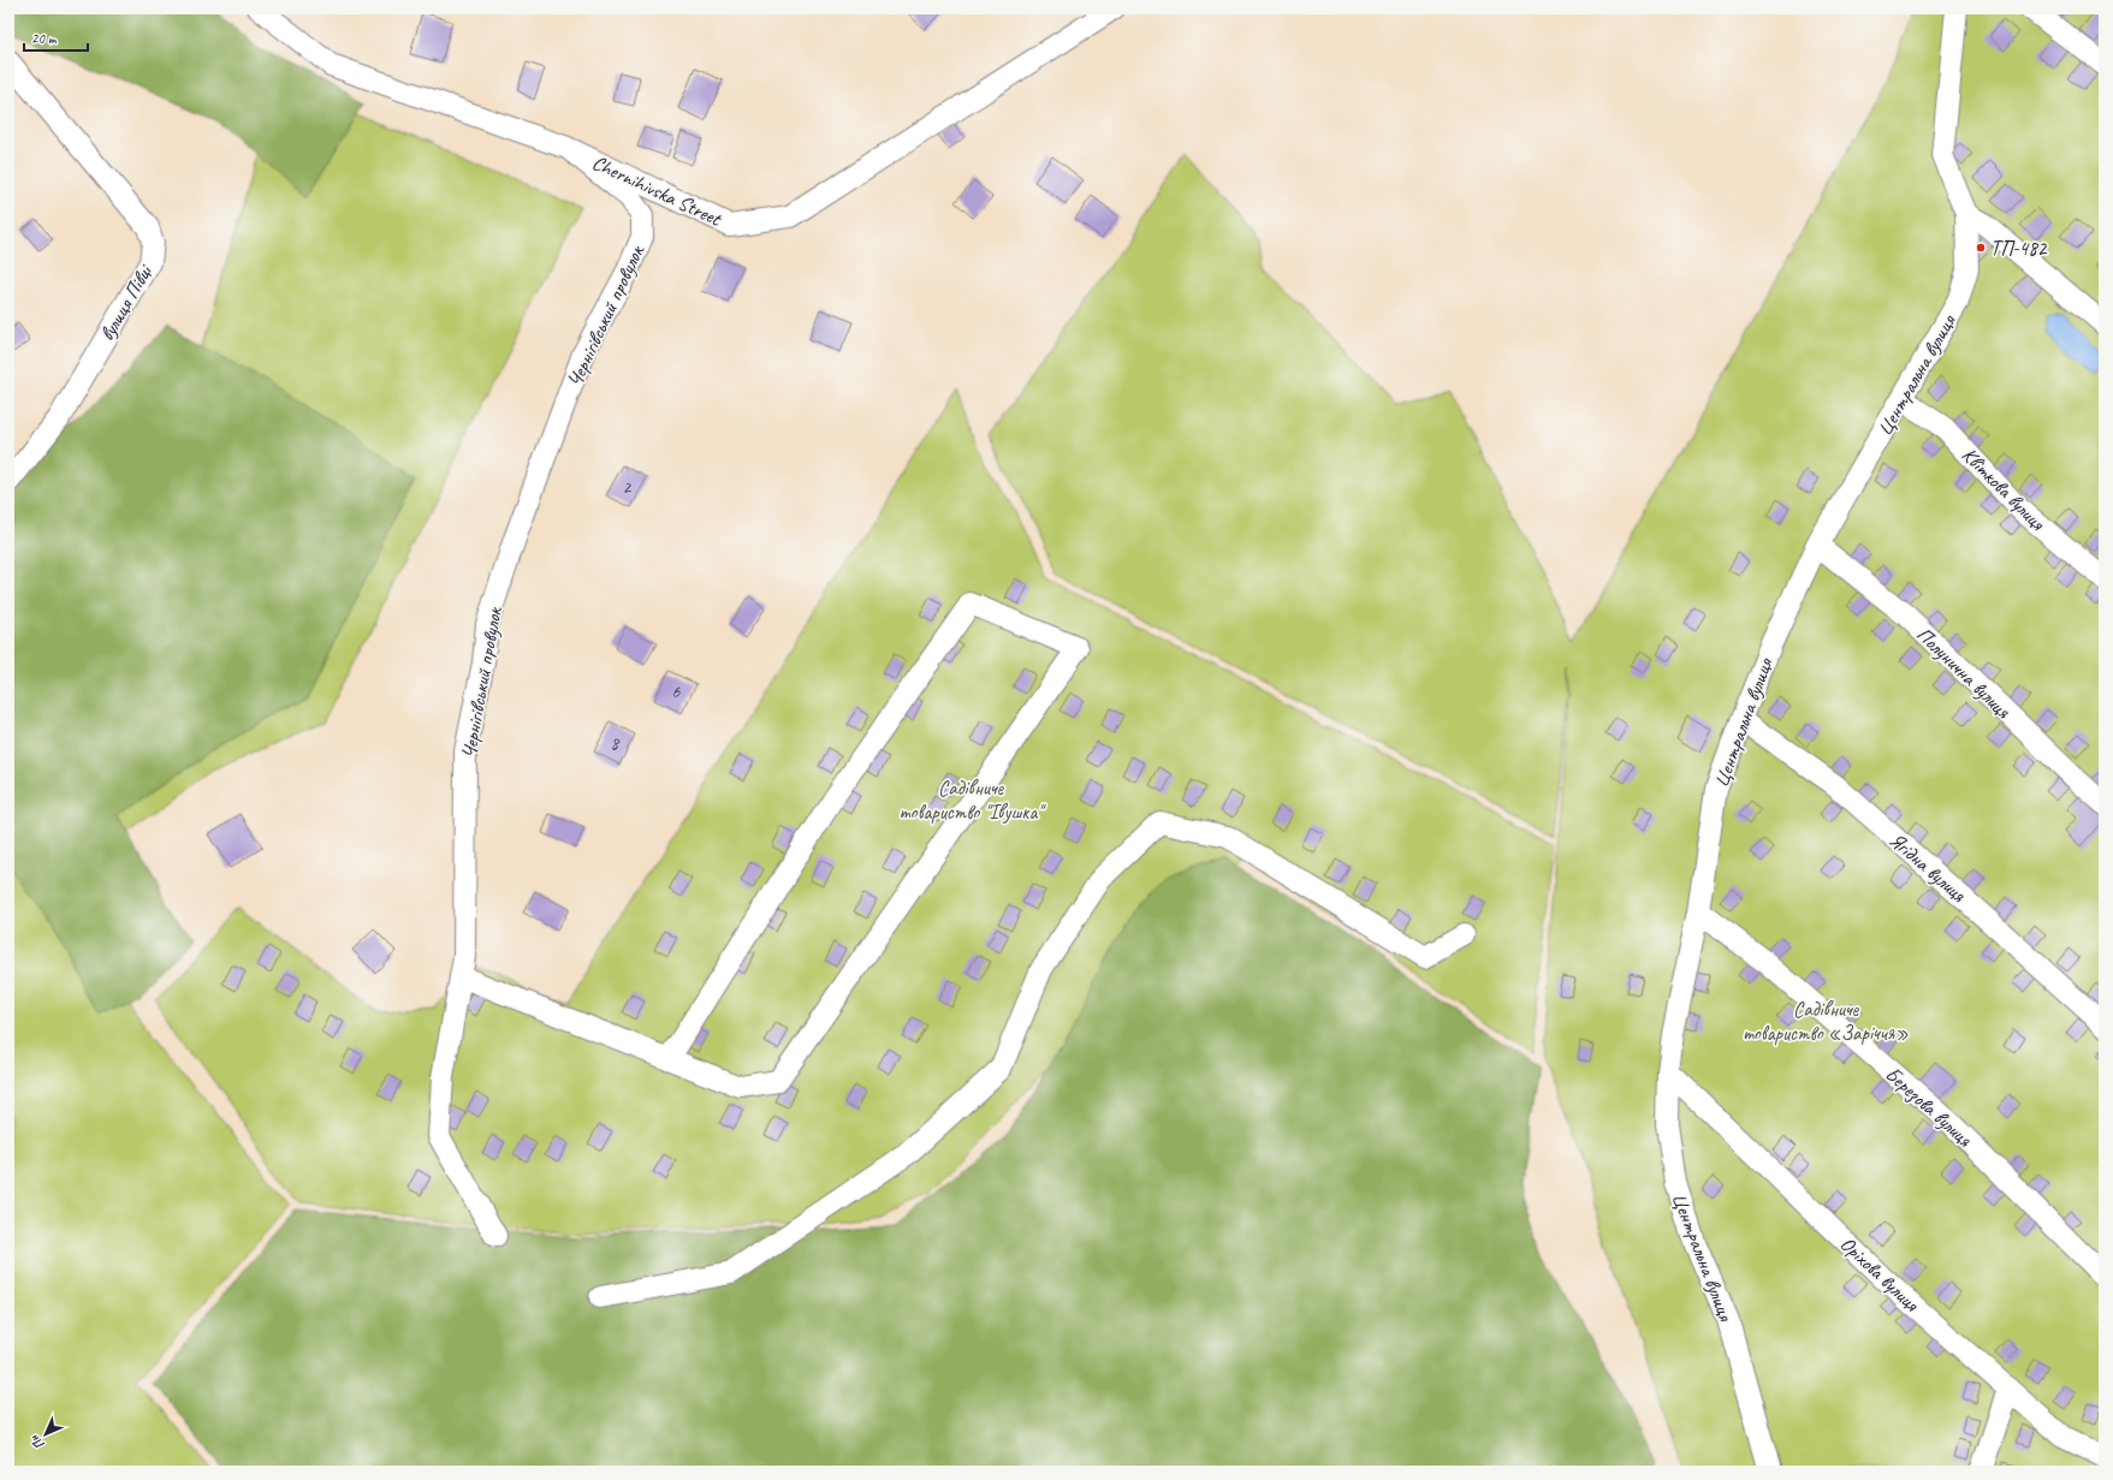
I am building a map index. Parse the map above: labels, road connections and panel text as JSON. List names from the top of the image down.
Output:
{
  "streets": {
    "street": [
      "Chernihivska Street",
      "вулиця Півці",
      "Чернігівський провулок",
      "Центральна вулиця",
      "Квіткова вулиця",
      "Полунична вулиця",
      "Ягідна вулиця",
      "Березова вулиця",
      "Оріхова вулиця"
    ]
  },
  "crossings": [
    ["Chernihivska Street", "Чернігівський провулок"],
    ["Центральна вулиця", "Квіткова вулиця"],
    ["Центральна вулиця", "Полунична вулиця"],
    ["Центральна вулиця", "Ягідна вулиця"],
    ["Центральна вулиця", "Березова вулиця"],
    ["Центральна вулиця", "Оріхова вулиця"]
  ],
  "parks": ["Садівниче товариство \"Івушка\"", "Садівниче товариство «Заріччя»"],
  "places": ["ТП-482"],
  "house_numbers": ["2", "6", "8"],
  "scale_bar": "20 m",
  "north": "bottom left"
}
